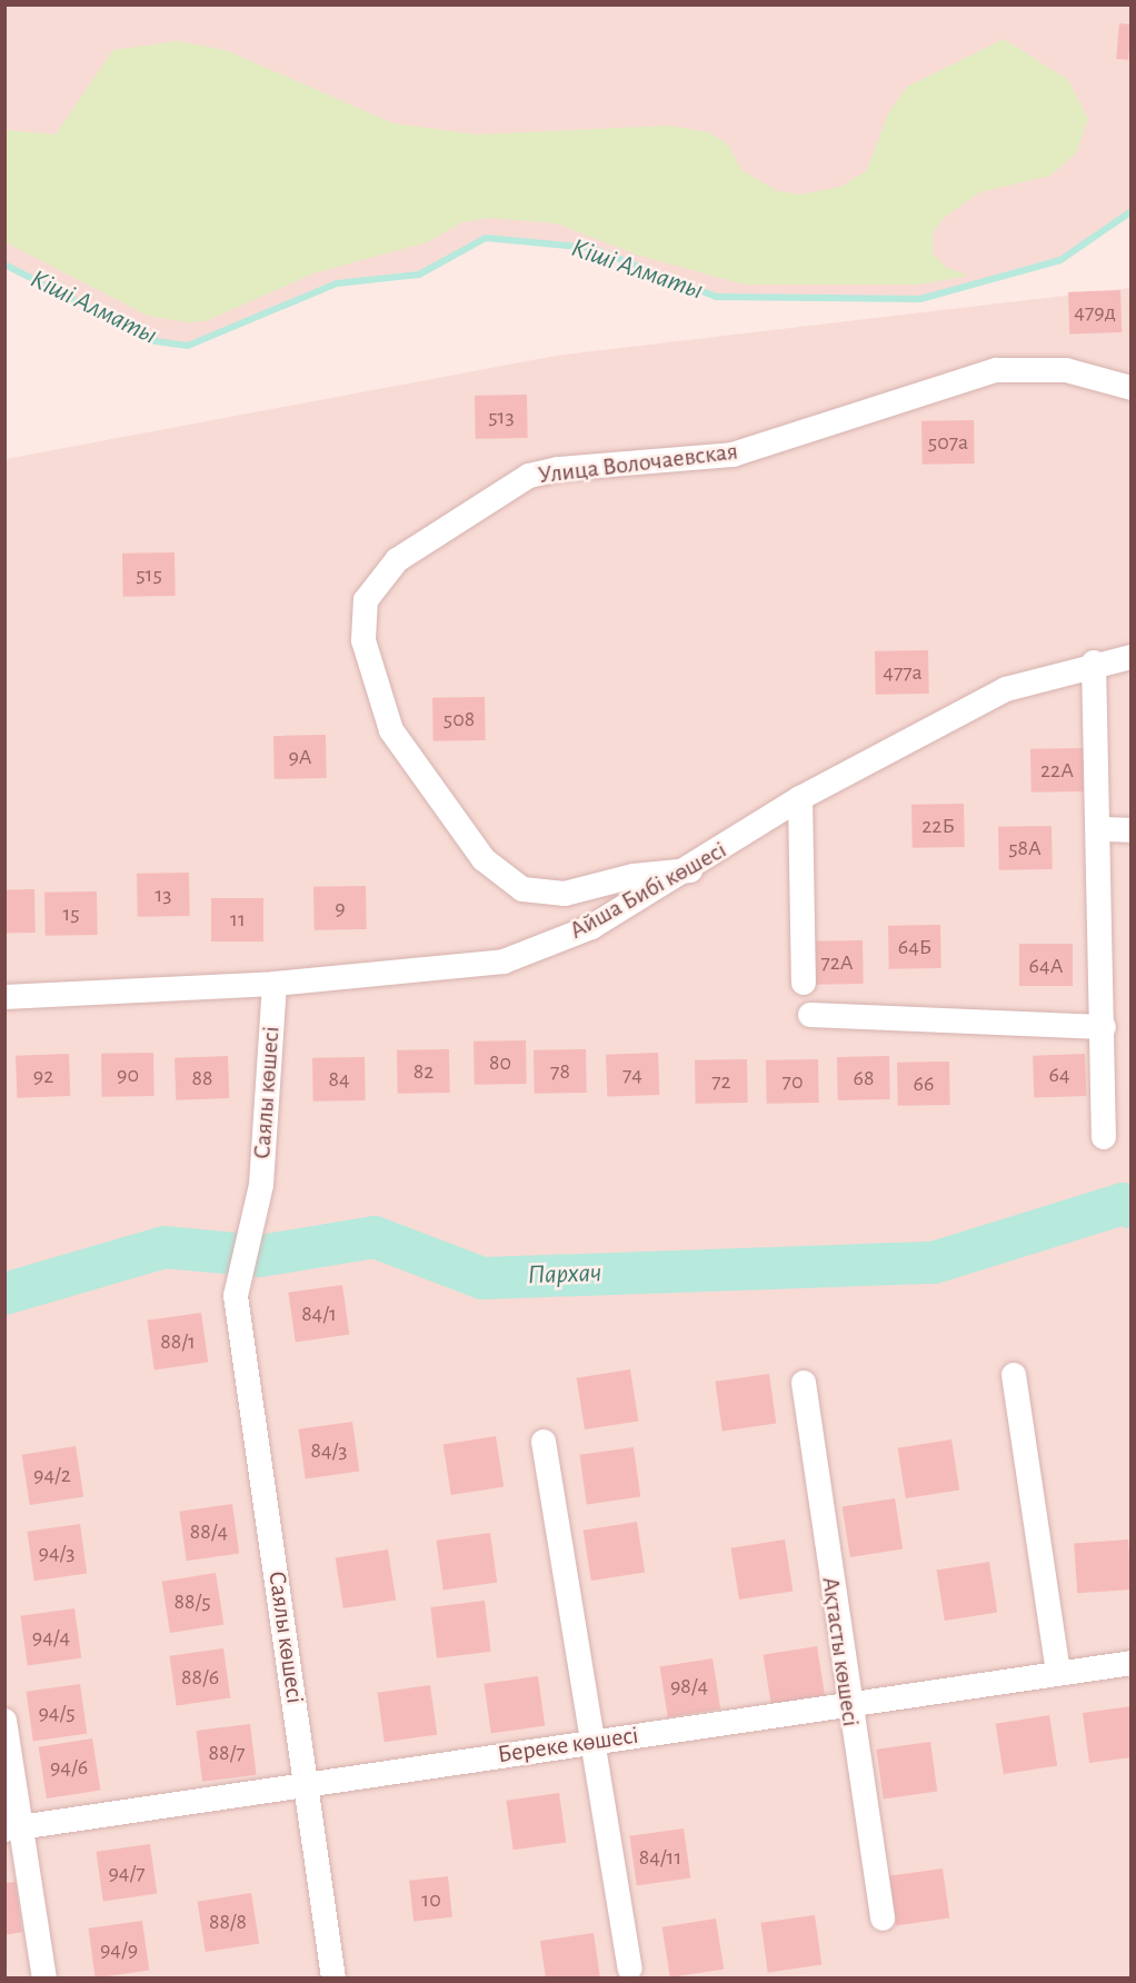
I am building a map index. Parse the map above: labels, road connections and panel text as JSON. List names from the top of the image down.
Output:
{
  "streets": {
    "street": [
      "Улица Волочаевская",
      "Айша Бибі көшесі",
      "Саялы көшесі",
      "Ақтасты көшесі",
      "Береке көшесі"
    ]
  },
  "crossings": [
    ["Улица Волочаевская", "Айша Бибі көшесі"],
    ["Айша Бибі көшесі", "Саялы көшесі"],
    ["Саялы көшесі", "Береке көшесі"],
    ["Ақтасты көшесі", "Береке көшесі"]
  ],
  "water": ["Кіші Алматы", "Пархач"],
  "house_numbers": [
    "479д",
    "513",
    "507а",
    "515",
    "477а",
    "508",
    "9А",
    "22А",
    "22Б",
    "58А",
    "13",
    "9",
    "15",
    "11",
    "64Б",
    "72А",
    "64А",
    "80",
    "82",
    "78",
    "90",
    "74",
    "64",
    "92",
    "88",
    "68",
    "84",
    "72",
    "70",
    "66",
    "84/1",
    "88/1",
    "84/3",
    "94/2",
    "88/4",
    "94/3",
    "88/5",
    "94/4",
    "88/6",
    "98/4",
    "94/5",
    "88/7",
    "94/6",
    "84/11",
    "94/7",
    "10",
    "88/8",
    "94/9"
  ]
}
